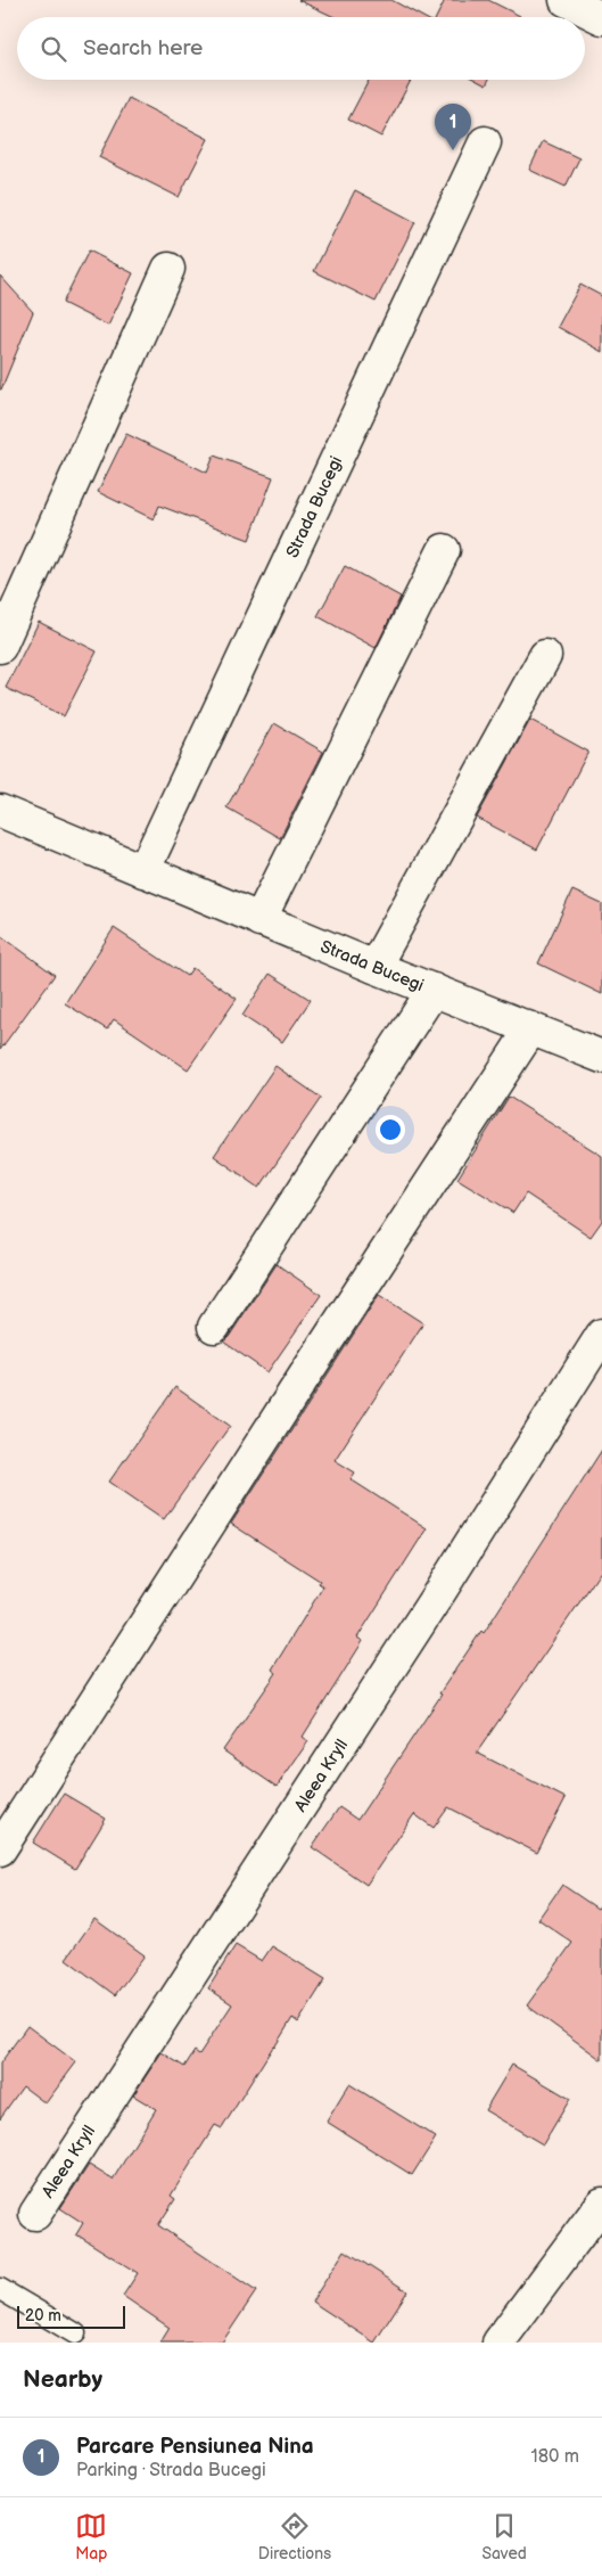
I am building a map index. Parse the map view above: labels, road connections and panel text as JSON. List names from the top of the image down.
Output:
{
  "streets": {
    "street": ["Strada Bucegi", "Aleea Kryll"]
  },
  "scale_bar": "20 m",
  "page": {
    "search": "Search here",
    "pins": "1",
    "scale": "20 m",
    "heading": "Nearby",
    "list": [
      {
        "mark": "1",
        "name": "Parcare Pensiunea Nina",
        "note": "Parking · Strada Bucegi",
        "value": "180 m"
      }
    ],
    "nav": ["Map", "Directions", "Saved"]
  }
}
